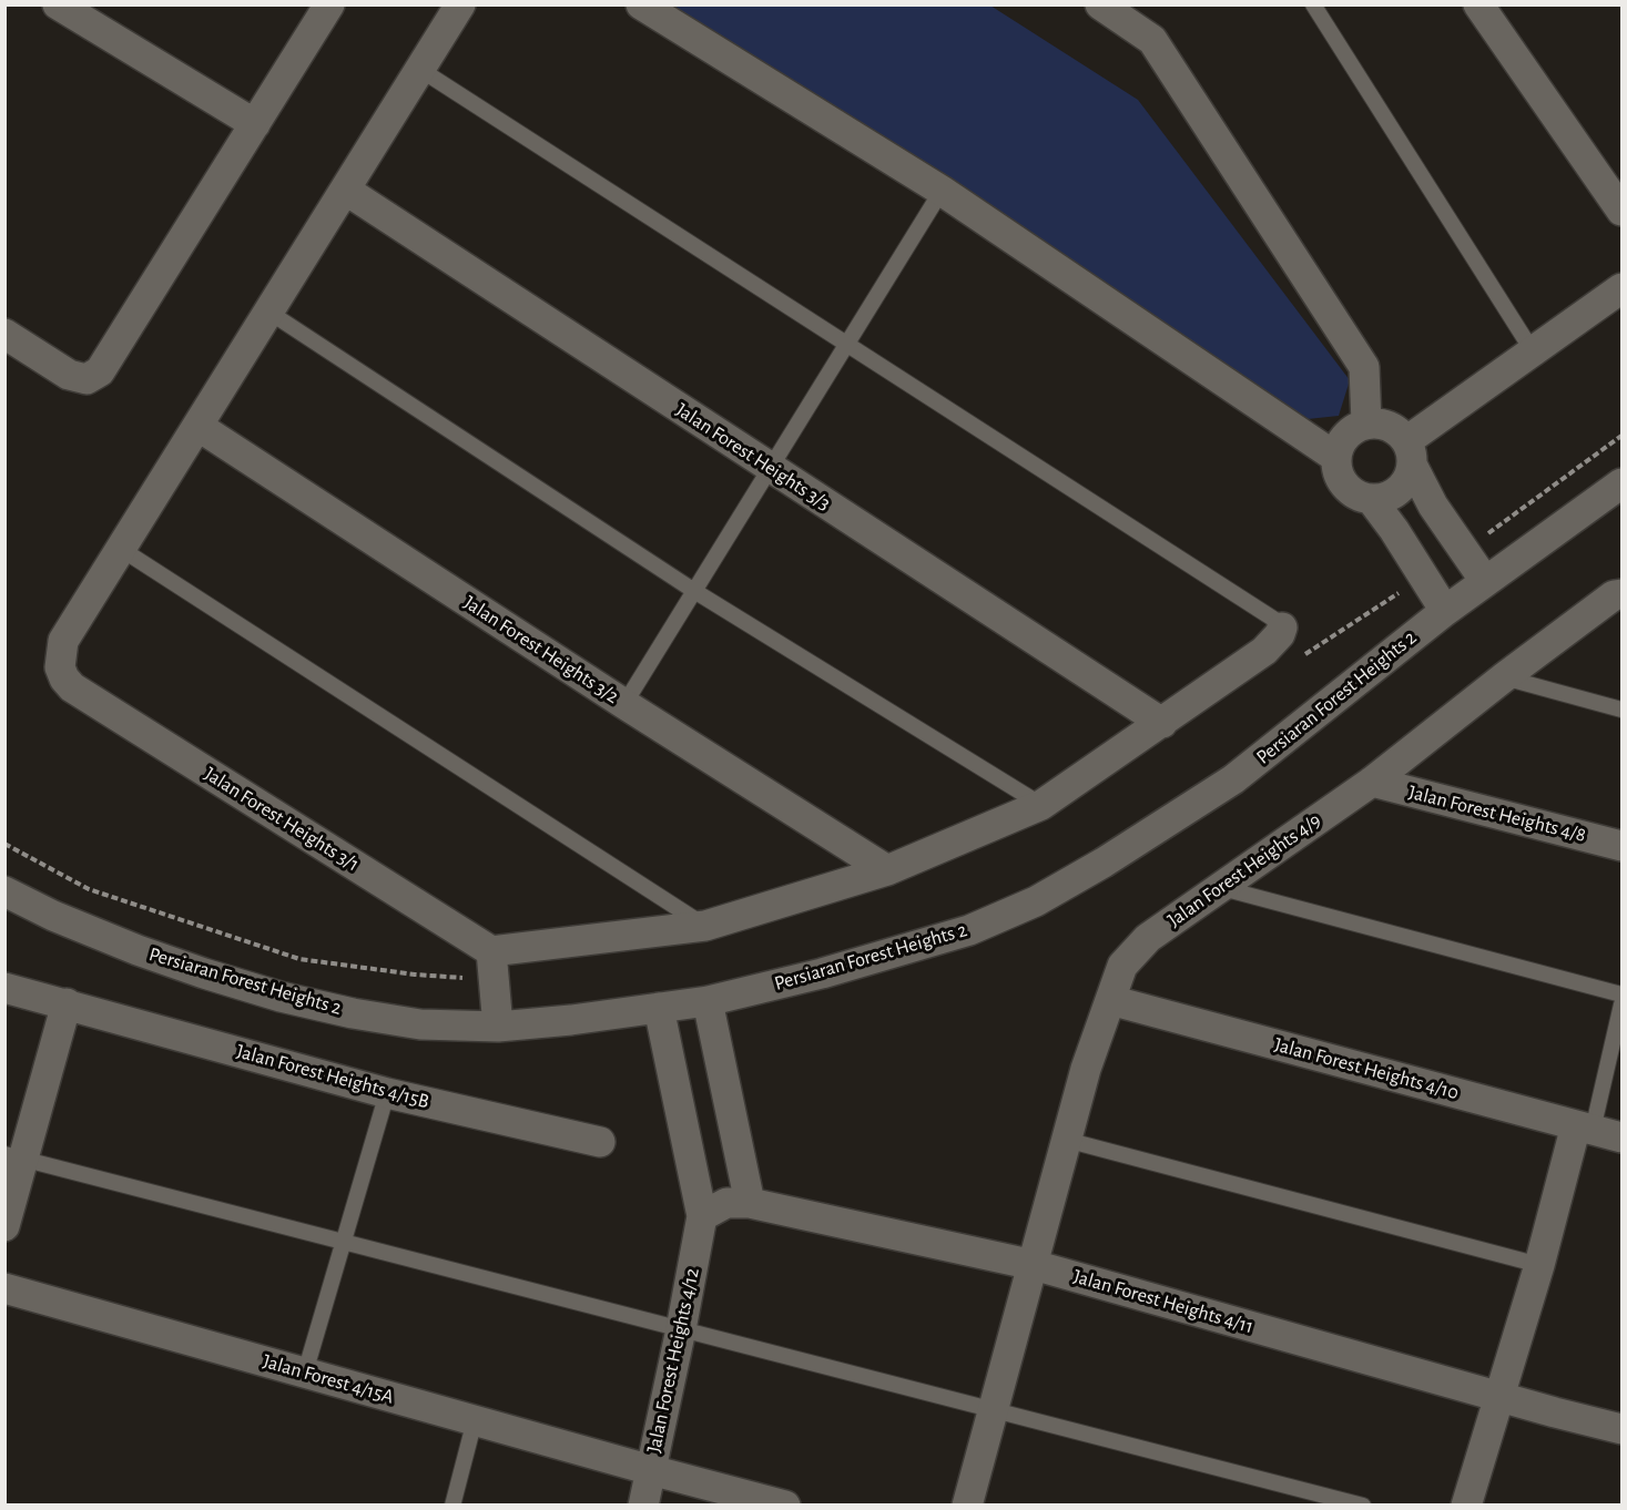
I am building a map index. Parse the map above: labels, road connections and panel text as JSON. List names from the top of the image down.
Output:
{
  "streets": {
    "street": [
      "Jalan Forest Heights 3/3",
      "Jalan Forest Heights 3/2",
      "Persiaran Forest Heights 2",
      "Jalan Forest Heights 4/8",
      "Jalan Forest Heights 3/1",
      "Jalan Forest Heights 4/9",
      "Jalan Forest Heights 4/10",
      "Jalan Forest Heights 4/15B",
      "Jalan Forest Heights 4/11",
      "Jalan Forest Heights 4/12",
      "Jalan Forest 4/15A"
    ]
  },
  "crossings": [
    ["Jalan Forest Heights 4/8", "Jalan Forest Heights 4/9"],
    ["Jalan Forest Heights 4/9", "Jalan Forest Heights 4/10"],
    ["Jalan Forest Heights 4/9", "Jalan Forest Heights 4/11"],
    ["Jalan Forest Heights 4/11", "Jalan Forest Heights 4/12"],
    ["Jalan Forest Heights 4/12", "Jalan Forest 4/15A"]
  ]
}
